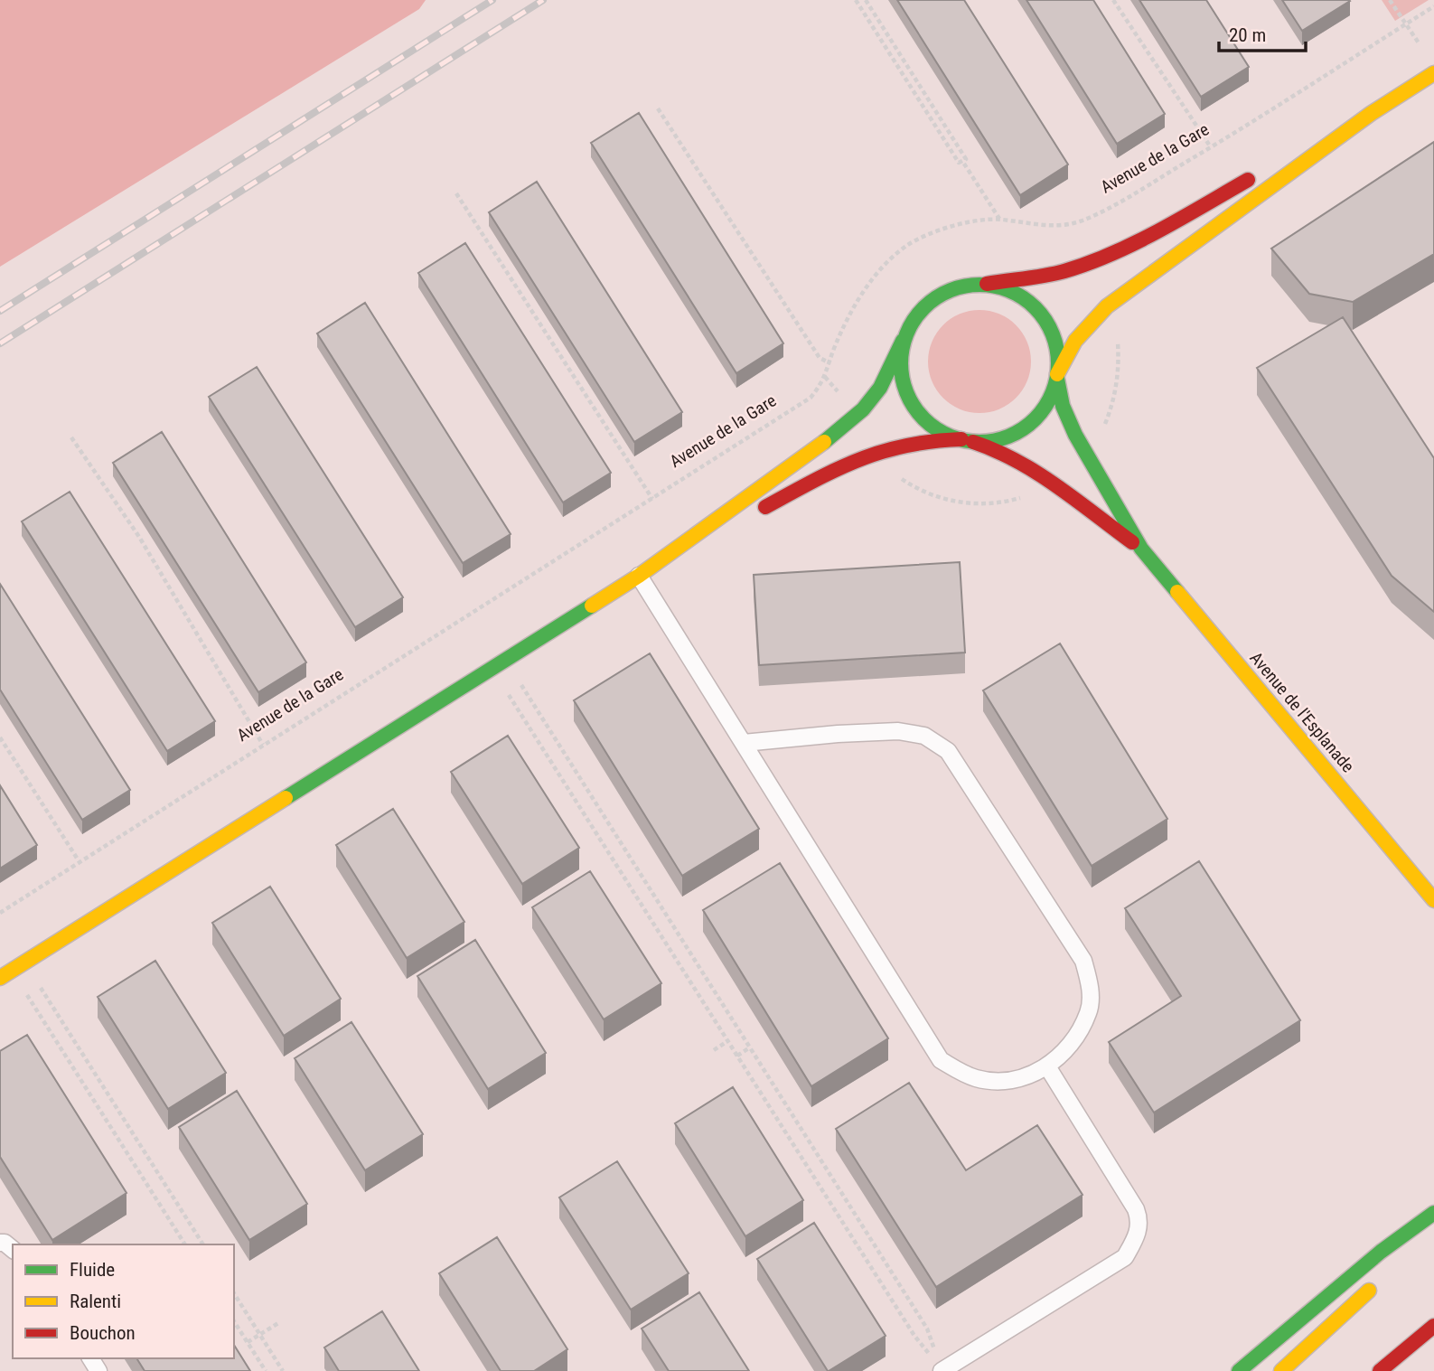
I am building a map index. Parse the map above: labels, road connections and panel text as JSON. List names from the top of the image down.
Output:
{
  "streets": {
    "main road": ["Avenue de l'Esplanade"],
    "path": ["Avenue de la Gare"]
  },
  "legend": ["Fluide", "Ralenti", "Bouchon"],
  "scale_bar": "20 m"
}
